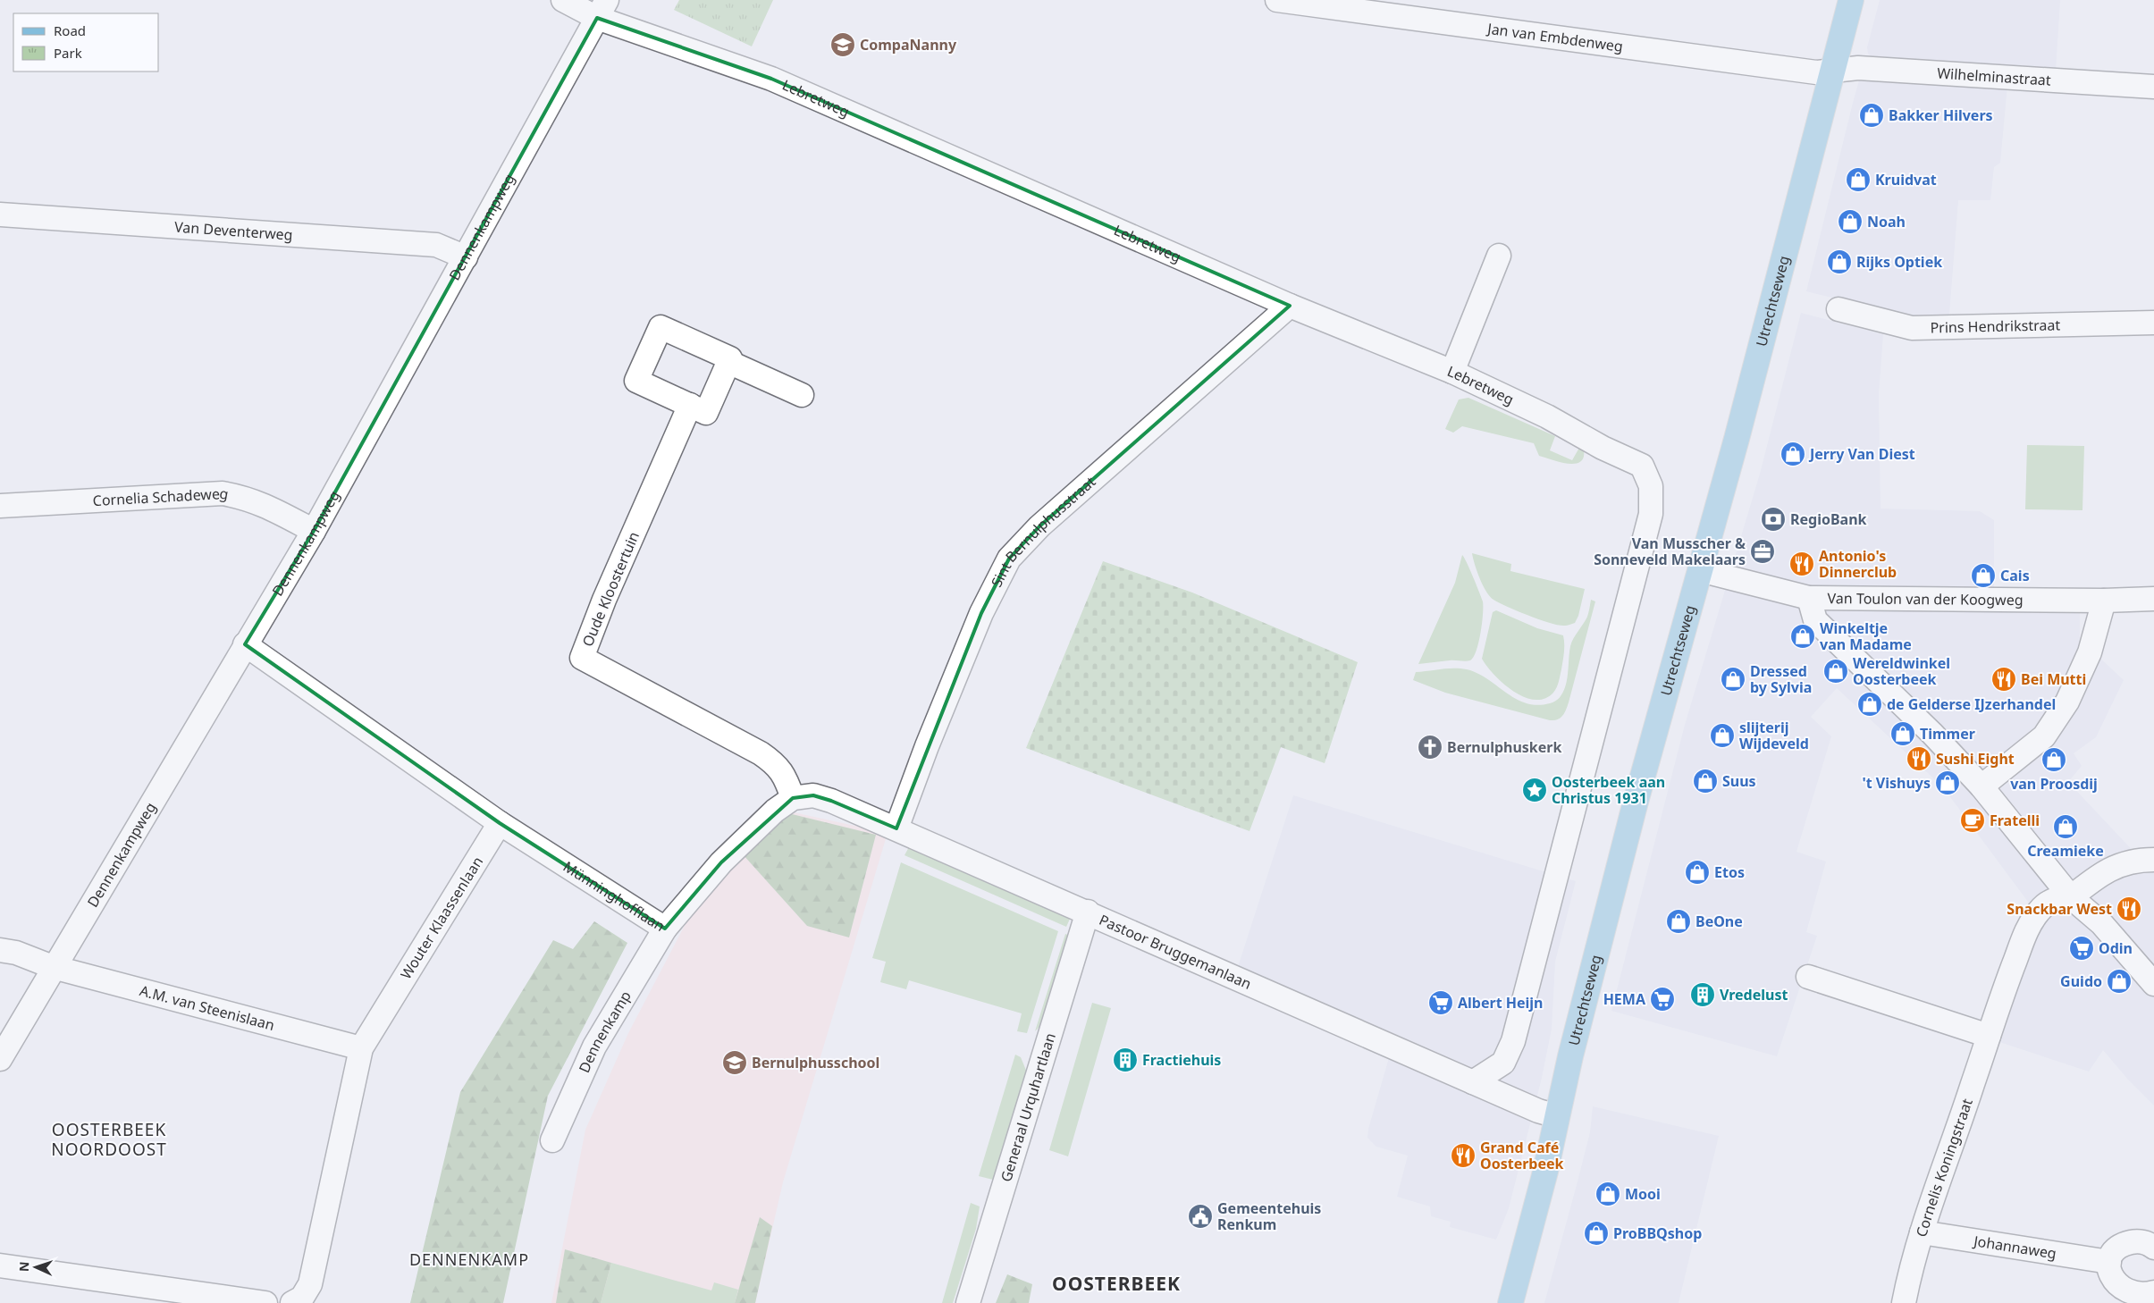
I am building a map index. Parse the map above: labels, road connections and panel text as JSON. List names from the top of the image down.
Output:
{
  "streets": {
    "main road": ["Utrechtseweg"],
    "street": [
      "Jan van Embdenweg",
      "Wilhelminastraat",
      "Lebretweg",
      "Dennenkampweg",
      "Van Deventerweg",
      "Prins Hendrikstraat",
      "Cornelia Schadeweg",
      "Sint Bernulphusstraat",
      "Oude Kloostertuin",
      "Van Toulon van der Koogweg",
      "Münninghofflaan",
      "Wouter Klaassenlaan",
      "Pastoor Bruggemanlaan",
      "A.M. van Steenislaan",
      "Dennenkamp",
      "Generaal Urquhartlaan",
      "Cornelis Koningstraat",
      "Johannaweg"
    ]
  },
  "crossings": [
    ["Jan van Embdenweg", "Wilhelminastraat"],
    ["Jan van Embdenweg", "Utrechtseweg"],
    ["Wilhelminastraat", "Utrechtseweg"],
    ["Lebretweg", "Dennenkampweg"],
    ["Lebretweg", "Sint Bernulphusstraat"],
    ["Lebretweg", "Pastoor Bruggemanlaan"],
    ["Dennenkampweg", "Van Deventerweg"],
    ["Dennenkampweg", "Cornelia Schadeweg"],
    ["Dennenkampweg", "A.M. van Steenislaan"],
    ["Utrechtseweg", "Van Toulon van der Koogweg"],
    ["Utrechtseweg", "Pastoor Bruggemanlaan"],
    ["Sint Bernulphusstraat", "Pastoor Bruggemanlaan"],
    ["Oude Kloostertuin", "Münninghofflaan"],
    ["Oude Kloostertuin", "Pastoor Bruggemanlaan"],
    ["Münninghofflaan", "Wouter Klaassenlaan"],
    ["Münninghofflaan", "Pastoor Bruggemanlaan"],
    ["Münninghofflaan", "Dennenkamp"],
    ["Wouter Klaassenlaan", "A.M. van Steenislaan"],
    ["Pastoor Bruggemanlaan", "Generaal Urquhartlaan"],
    ["Cornelis Koningstraat", "Johannaweg"]
  ],
  "districts": ["OOSTERBEEK NOORDOOST", "DENNENKAMP", "OOSTERBEEK"],
  "places": {
    "school or university": ["CompaNanny", "Bernulphusschool"],
    "shop": [
      "Bakker Hilvers",
      "Kruidvat",
      "Noah",
      "Rijks Optiek",
      "Jerry Van Diest",
      "Cais",
      "Winkeltje van Madame",
      "Wereldwinkel Oosterbeek",
      "Dressed by Sylvia",
      "de Gelderse IJzerhandel",
      "Timmer",
      "slijterij Wijdeveld",
      "van Proosdij",
      "Suus",
      "'t Vishuys",
      "Creamieke",
      "Etos",
      "BeOne",
      "Guido",
      "Mooi",
      "ProBBQshop"
    ],
    "bank": ["RegioBank"],
    "office": ["Van Musscher & Sonneveld Makelaars"],
    "restaurant": [
      "Antonio's Dinnerclub",
      "Bei Mutti",
      "Sushi Eight",
      "Snackbar West",
      "Grand Café Oosterbeek"
    ],
    "church": ["Bernulphuskerk"],
    "place": ["Oosterbeek aan Christus 1931"],
    "cafe": ["Fratelli"],
    "supermarket": ["Odin", "HEMA", "Albert Heijn"],
    "building": ["Vredelust", "Fractiehuis"],
    "public building": ["Gemeentehuis Renkum"]
  },
  "legend": ["Road", "Park"],
  "north": "left"
}
